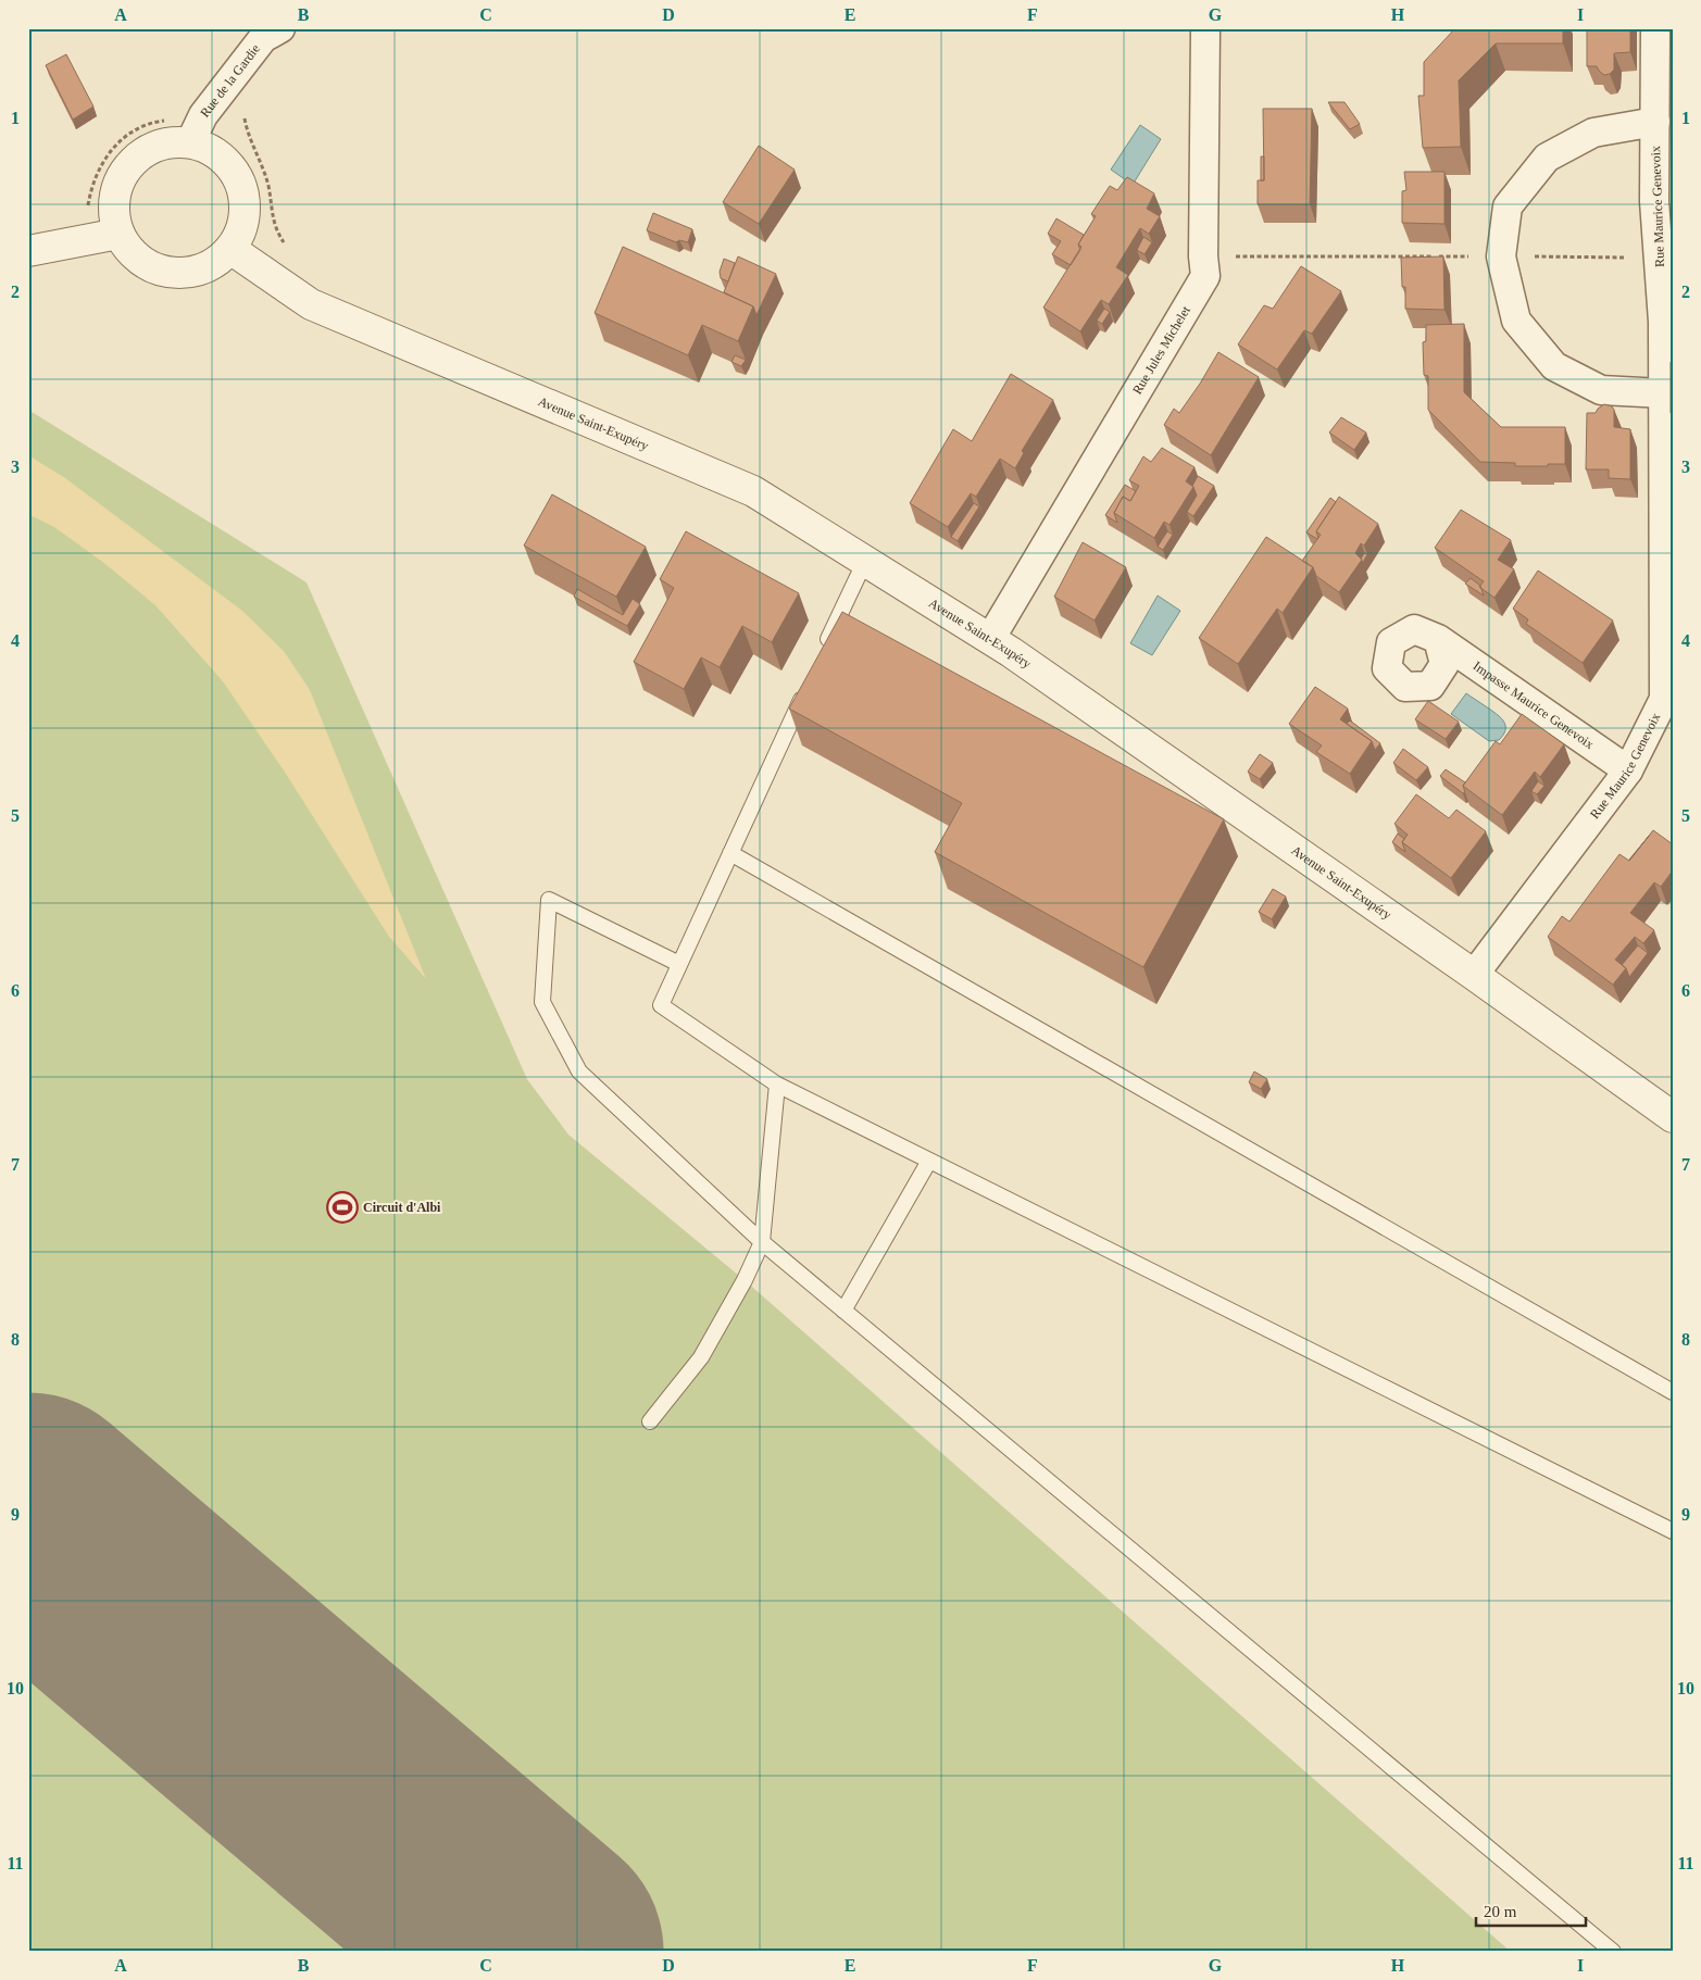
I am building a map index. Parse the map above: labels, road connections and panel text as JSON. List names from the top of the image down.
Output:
{
  "streets": {
    "street": [
      "Rue de la Gardie",
      "Rue Maurice Genevoix",
      "Rue Jules Michelet",
      "Avenue Saint-Exupéry",
      "Impasse Maurice Genevoix"
    ]
  },
  "crossings": [
    ["Rue de la Gardie", "Avenue Saint-Exupéry"],
    ["Rue Maurice Genevoix", "Avenue Saint-Exupéry"],
    ["Rue Maurice Genevoix", "Impasse Maurice Genevoix"],
    ["Rue Jules Michelet", "Avenue Saint-Exupéry"]
  ],
  "places": {
    "sports": ["Circuit d'Albi"]
  },
  "scale_bar": "20 m",
  "grid": {
    "columns": [
      "A",
      "B",
      "C",
      "D",
      "E",
      "F",
      "G",
      "H",
      "I"
    ],
    "rows": [
      "1",
      "2",
      "3",
      "4",
      "5",
      "6",
      "7",
      "8",
      "9",
      "10",
      "11"
    ]
  }
}
